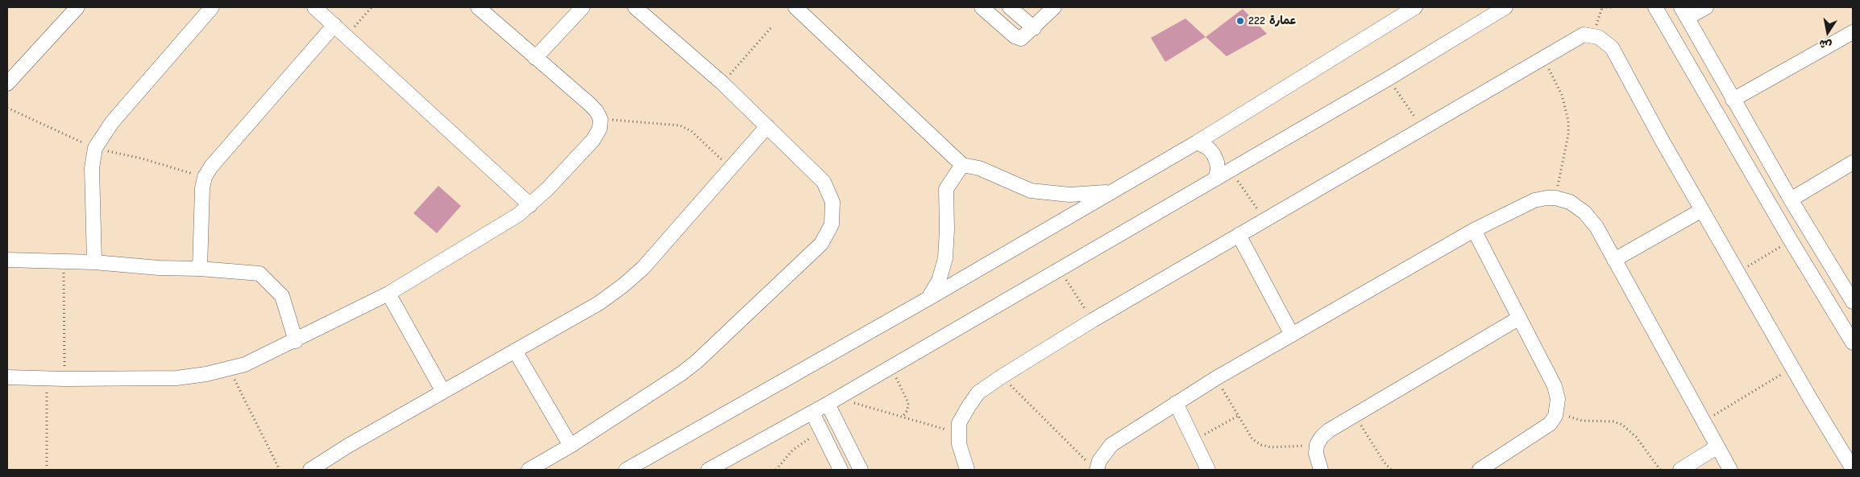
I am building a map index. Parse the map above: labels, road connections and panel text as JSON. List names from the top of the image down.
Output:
{
  "places": ["عمارة 222"],
  "north": "bottom"
}
